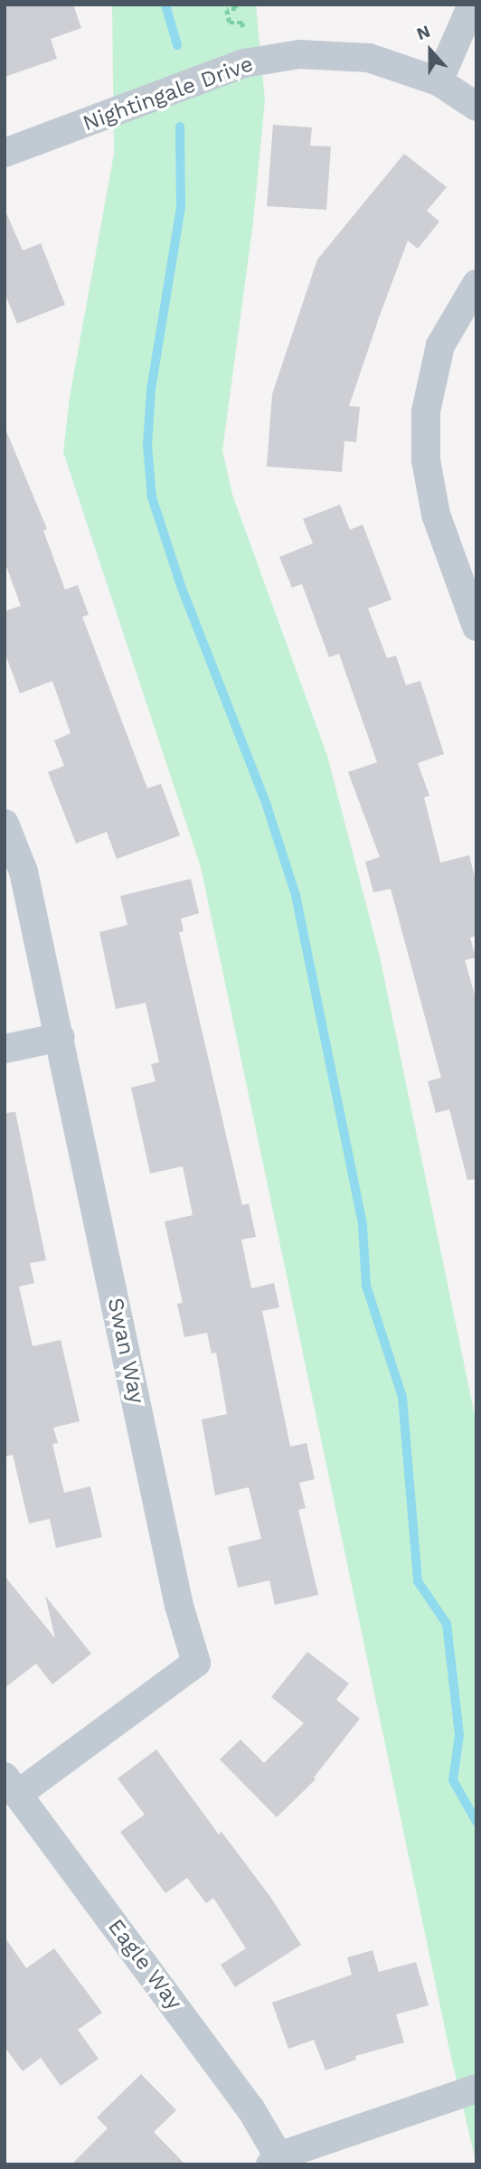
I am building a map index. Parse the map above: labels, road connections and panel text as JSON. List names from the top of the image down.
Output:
{
  "streets": {
    "street": ["Nightingale Drive", "Swan Way", "Eagle Way"]
  },
  "crossings": [
    ["Swan Way", "Eagle Way"]
  ],
  "north": "top"
}
